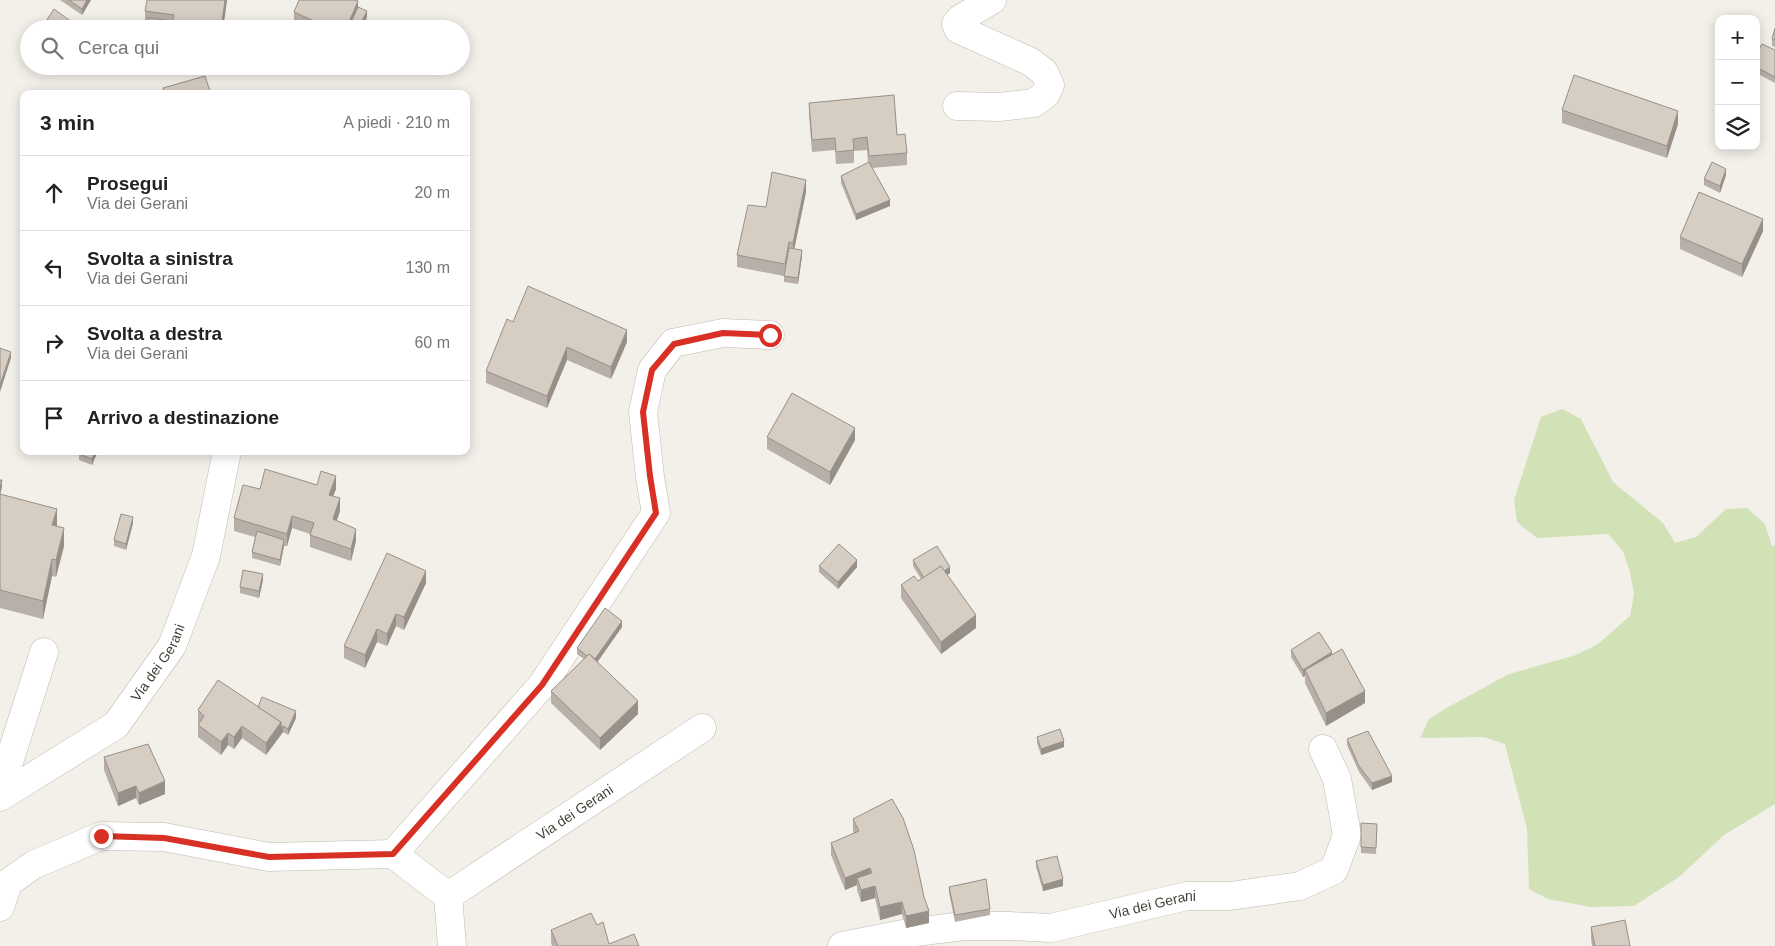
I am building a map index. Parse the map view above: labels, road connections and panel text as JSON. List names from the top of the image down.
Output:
{
  "streets": {
    "street": ["Via dei Gerani"]
  },
  "page": {
    "map_buttons": ["+", "−"],
    "search": "Cerca qui",
    "heading": ["3 min", "A piedi · 210 m"],
    "list": [
      ["Prosegui", "Via dei Gerani", "20 m"],
      ["Svolta a sinistra", "Via dei Gerani", "130 m"],
      ["Svolta a destra", "Via dei Gerani", "60 m"],
      "Arrivo a destinazione"
    ]
  }
}
